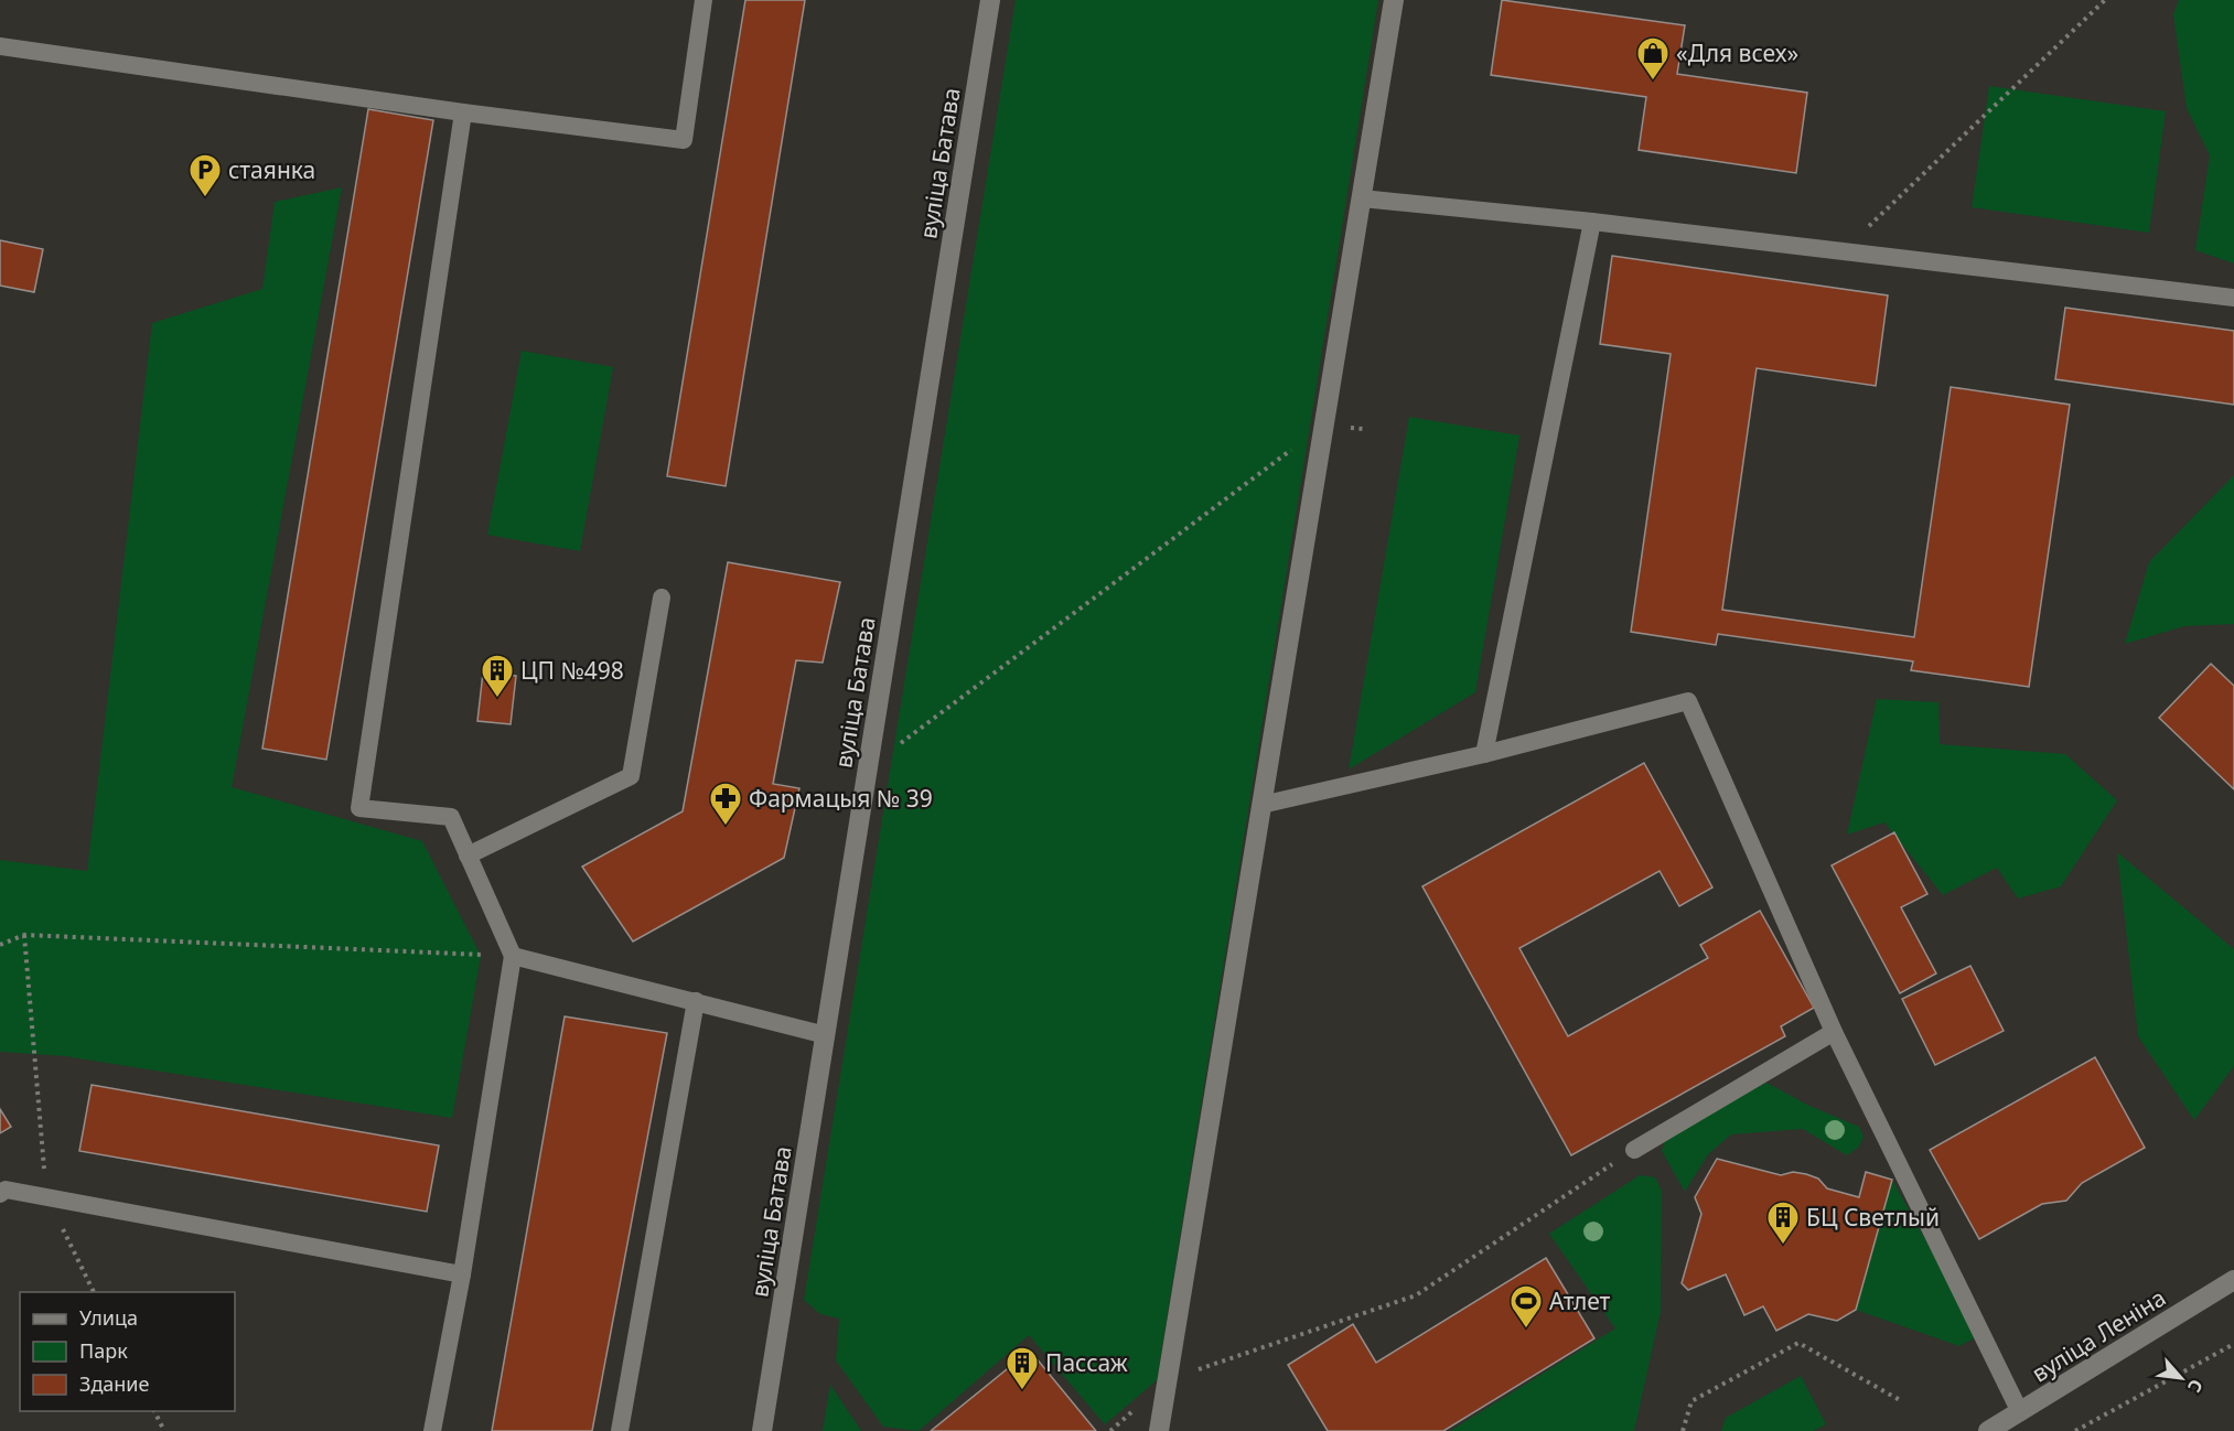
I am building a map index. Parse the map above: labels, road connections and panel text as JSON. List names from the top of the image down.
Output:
{
  "streets": {
    "street": ["вуліца Батава", "вуліца Леніна"]
  },
  "places": {
    "shop": ["«Для всех»"],
    "parking": ["стаянка"],
    "building": ["ЦП №498", "БЦ Светлый", "Пассаж"],
    "pharmacy": ["Фармацыя № 39"],
    "sports": ["Атлет"]
  },
  "legend": ["Улица", "Парк", "Здание"],
  "north": "bottom right"
}
